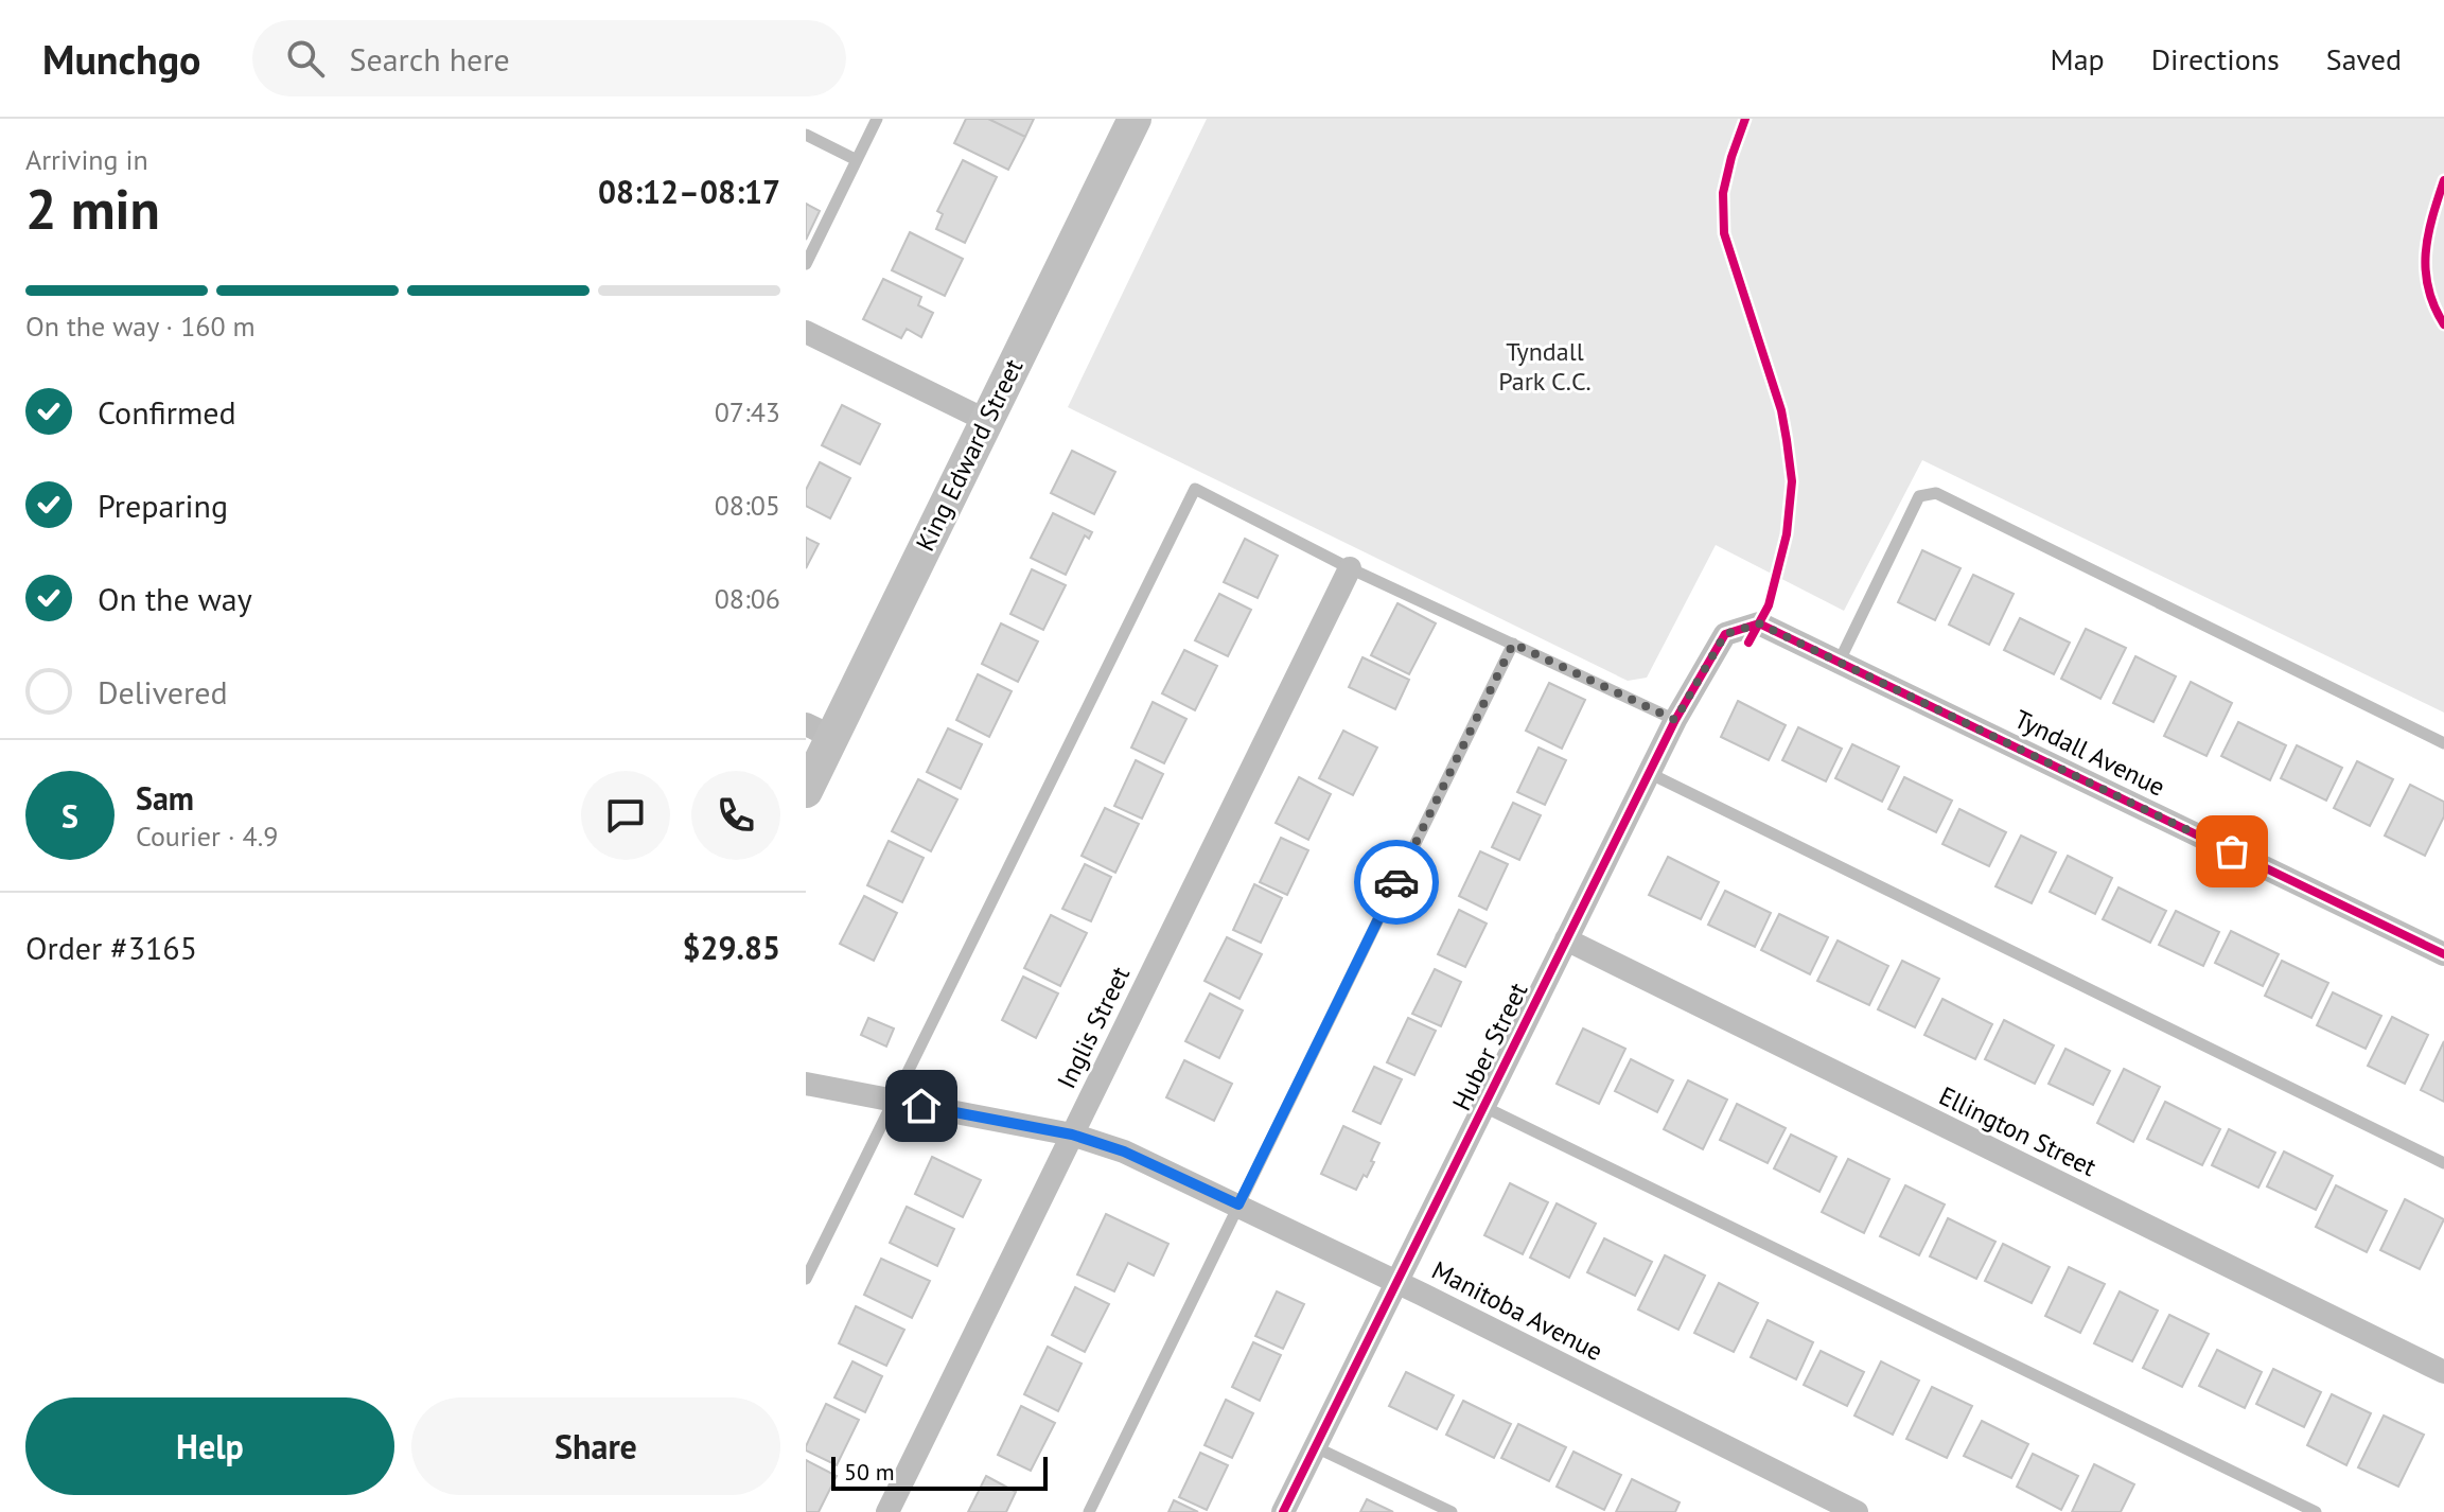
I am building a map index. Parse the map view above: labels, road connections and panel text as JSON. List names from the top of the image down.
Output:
{
  "streets": {
    "street": [
      "King Edward Street",
      "Tyndall Avenue",
      "Inglis Street",
      "Huber Street",
      "Ellington Street",
      "Manitoba Avenue"
    ]
  },
  "crossings": [
    ["Tyndall Avenue", "Huber Street"],
    ["Inglis Street", "Manitoba Avenue"],
    ["Huber Street", "Ellington Street"],
    ["Huber Street", "Manitoba Avenue"]
  ],
  "parks": ["Tyndall Park C.C."],
  "scale_bar": "50 m",
  "page": {
    "header": "Munchgo",
    "search": "Search here",
    "nav": ["Map", "Directions", "Saved"],
    "heading": ["2 min", "Arriving in", "08:12–08:17"],
    "panel": [
      "Sam",
      "Courier · 4.9",
      "Order #3165",
      "$29.85"
    ],
    "bar": "On the way · 160 m",
    "list": [
      ["Confirmed", "07:43"],
      ["Preparing", "08:05"],
      ["On the way", "08:06"],
      "Delivered"
    ],
    "round": "S",
    "buttons": ["Help", "Share"],
    "scale": "50 m"
  }
}
